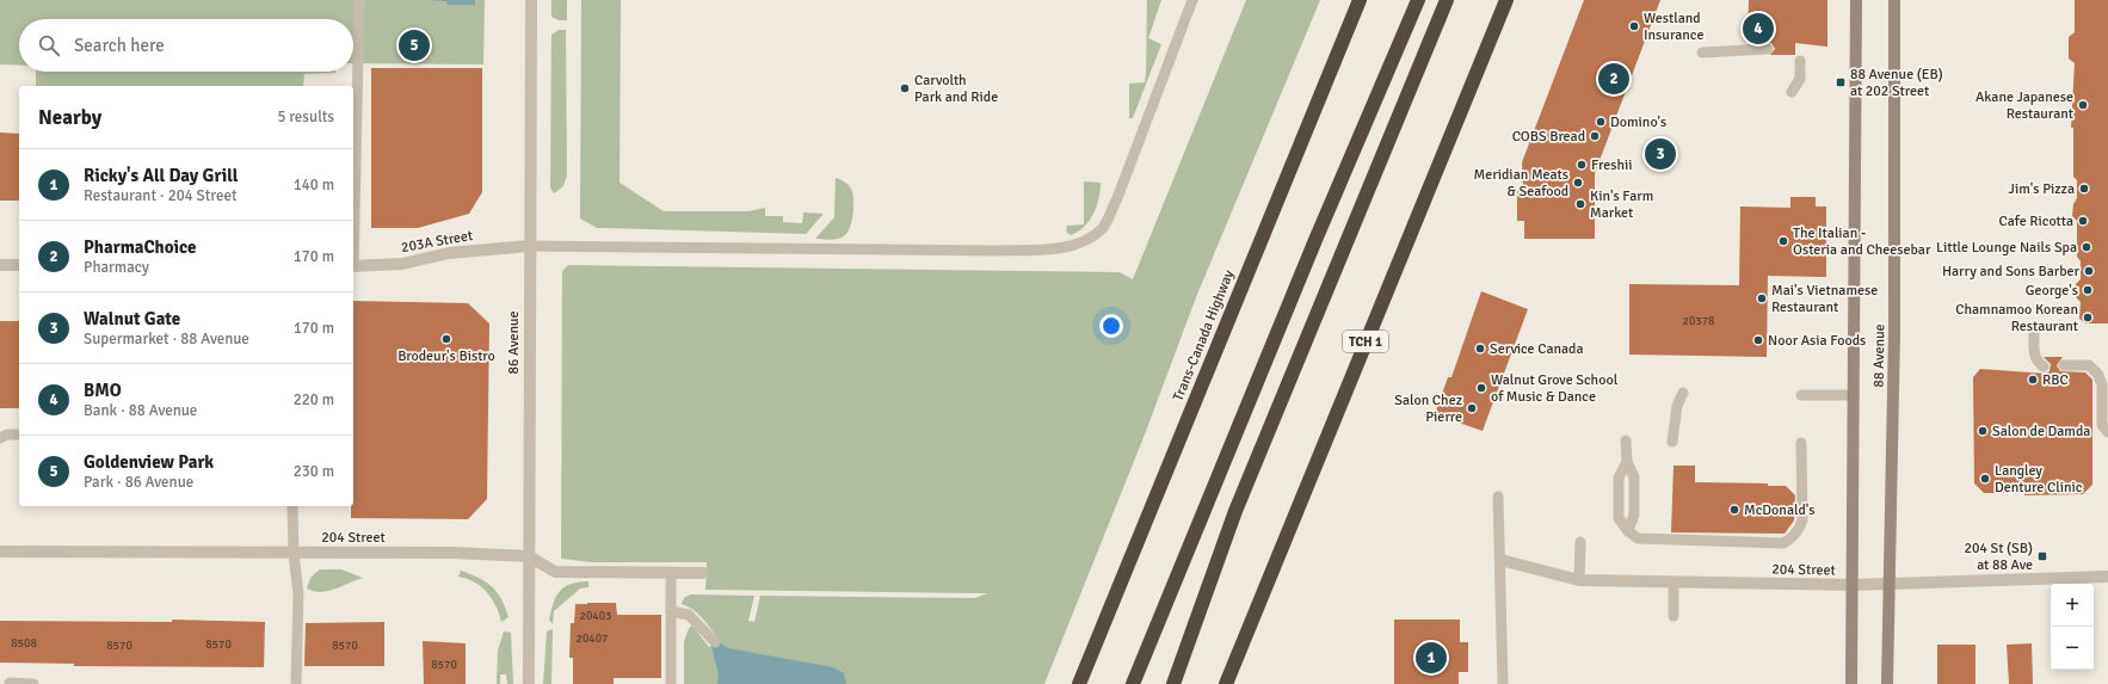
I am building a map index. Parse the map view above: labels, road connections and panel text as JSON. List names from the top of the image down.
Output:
{
  "streets": {
    "highway": ["Trans-Canada Highway", "TCH 1"],
    "main road": ["88 Avenue"],
    "street": ["203A Street", "86 Avenue", "204 Street"]
  },
  "crossings": [
    ["203A Street", "86 Avenue"],
    ["86 Avenue", "204 Street"],
    ["88 Avenue", "204 Street"]
  ],
  "places": {
    "other": [
      "Westland Insurance",
      "Carvolth Park and Ride",
      "Akane Japanese Restaurant",
      "Domino's",
      "COBS Bread",
      "Freshii",
      "Meridian Meats & Seafood",
      "Jim's Pizza",
      "Kin's Farm Market",
      "Cafe Ricotta",
      "The Italian - Osteria and Cheesebar",
      "Little Lounge Nails Spa",
      "Harry and Sons Barber",
      "George's",
      "Mai's Vietnamese Restaurant",
      "Chamnamoo Korean Restaurant",
      "Brodeur's Bistro",
      "Noor Asia Foods",
      "Service Canada",
      "RBC",
      "Walnut Grove School of Music & Dance",
      "Salon Chez Pierre",
      "Salon de Damda",
      "Langley Denture Clinic",
      "McDonald's"
    ],
    "transit": ["88 Avenue (EB) at 202 Street", "204 St (SB) at 88 Ave"]
  },
  "house_numbers": [
    "20378",
    "20403",
    "20407",
    "8508",
    "8570",
    "8570",
    "8570",
    "8570"
  ],
  "page": {
    "pins": [
      "4",
      "5",
      "2",
      "3",
      "1"
    ],
    "search": "Search here",
    "heading": ["Nearby", "5 results"],
    "list": [
      {
        "mark": "1",
        "name": "Ricky's All Day Grill",
        "note": "Restaurant · 204 Street",
        "value": "140 m"
      },
      {
        "mark": "2",
        "name": "PharmaChoice",
        "note": "Pharmacy",
        "value": "170 m"
      },
      {
        "mark": "3",
        "name": "Walnut Gate",
        "note": "Supermarket · 88 Avenue",
        "value": "170 m"
      },
      {
        "mark": "4",
        "name": "BMO",
        "note": "Bank · 88 Avenue",
        "value": "220 m"
      },
      {
        "mark": "5",
        "name": "Goldenview Park",
        "note": "Park · 86 Avenue",
        "value": "230 m"
      }
    ],
    "map_buttons": ["+", "−"]
  }
}
